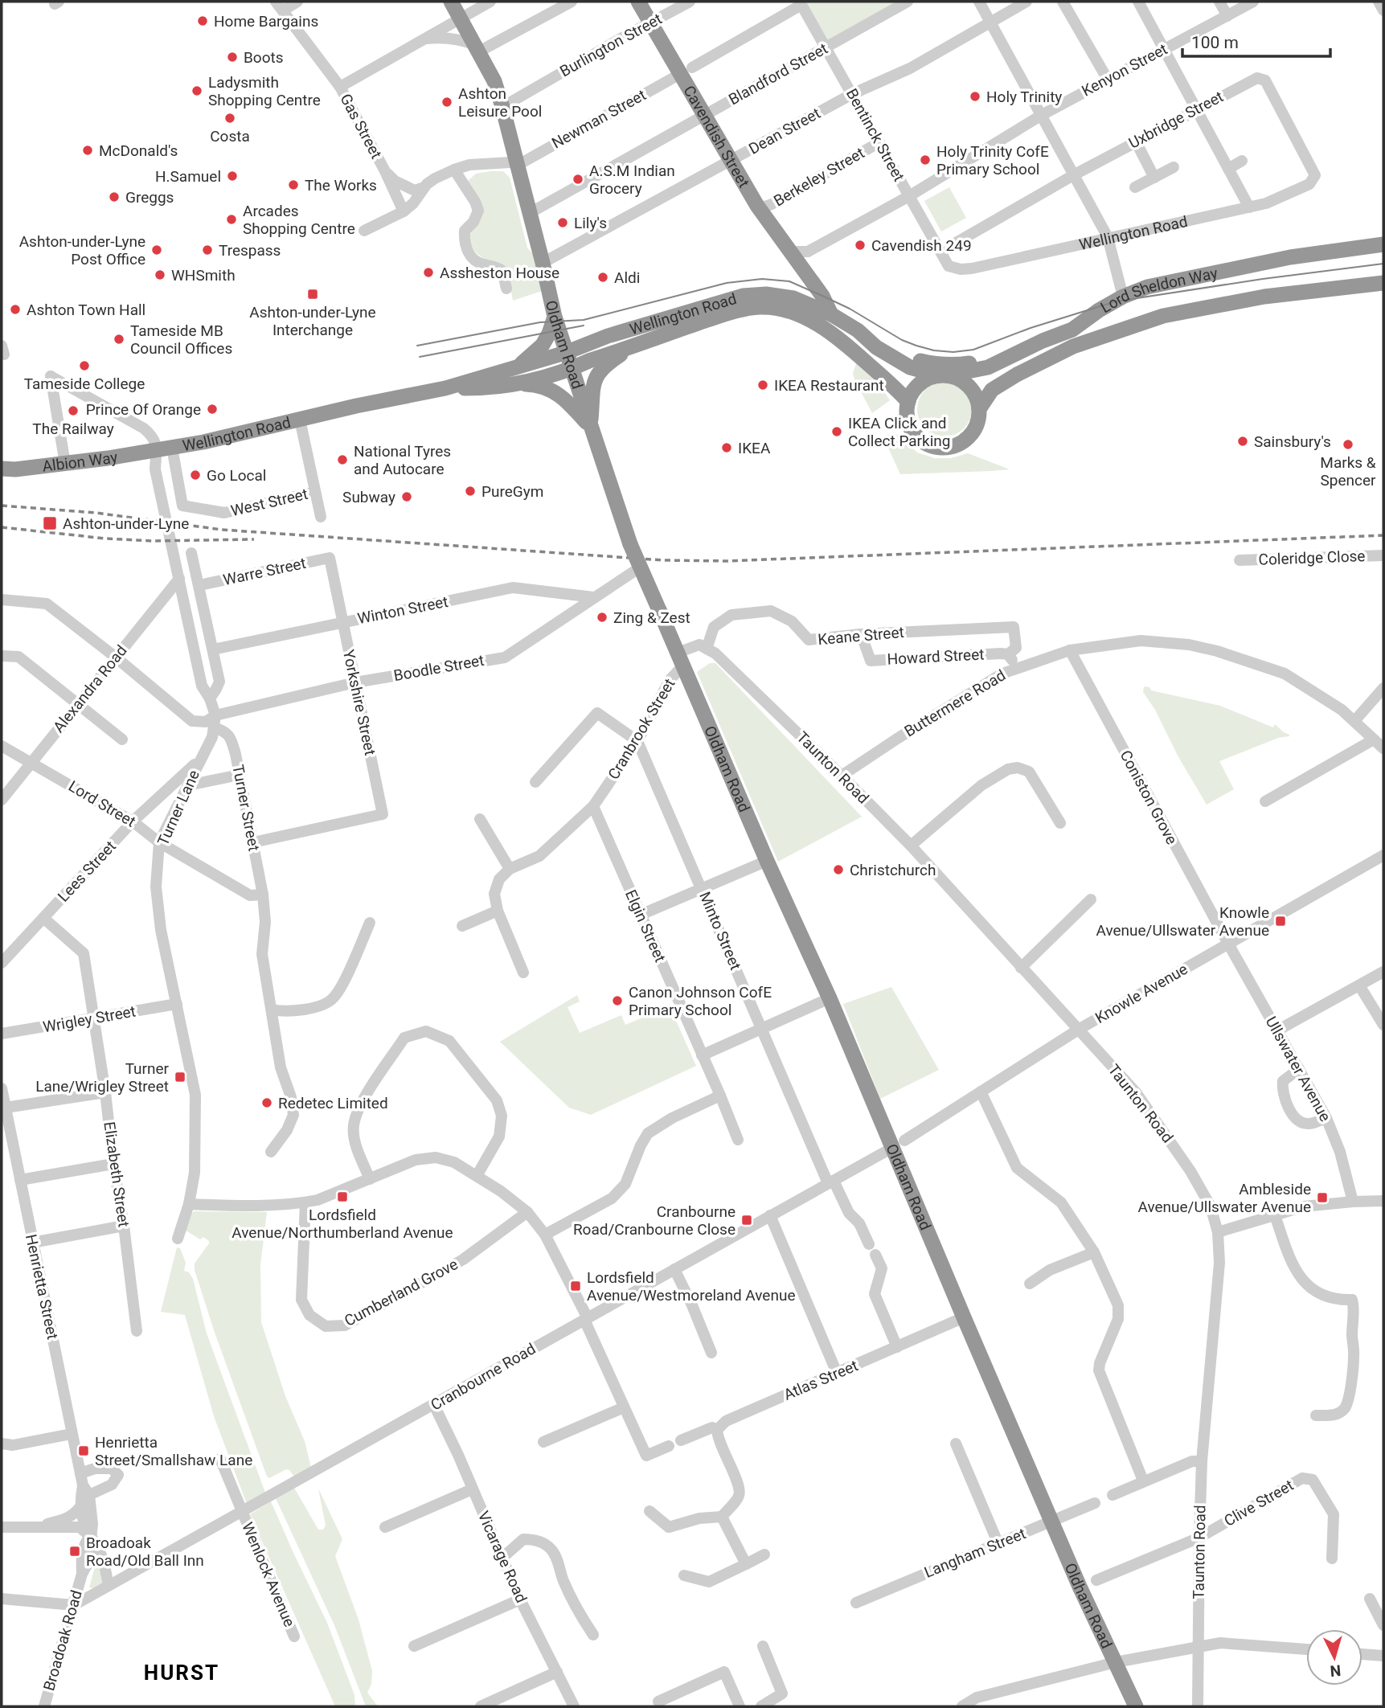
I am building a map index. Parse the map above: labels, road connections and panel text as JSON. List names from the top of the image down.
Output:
{
  "streets": {
    "highway": [
      "Cavendish Street",
      "Wellington Road",
      "Lord Sheldon Way",
      "Oldham Road",
      "Albion Way"
    ],
    "street": [
      "Burlington Street",
      "Kenyon Street",
      "Blandford Street",
      "Newman Street",
      "Uxbridge Street",
      "Gas Street",
      "Dean Street",
      "Bentinck Street",
      "Berkeley Street",
      "West Street",
      "Coleridge Close",
      "Warre Street",
      "Winton Street",
      "Keane Street",
      "Howard Street",
      "Boodle Street",
      "Alexandra Road",
      "Yorkshire Street",
      "Buttermere Road",
      "Cranbrook Street",
      "Taunton Road",
      "Coniston Grove",
      "Lord Street",
      "Turner Lane",
      "Turner Street",
      "Lees Street",
      "Elgin Street",
      "Minto Street",
      "Knowle Avenue",
      "Wrigley Street",
      "Ullswater Avenue",
      "Elizabeth Street",
      "Henrietta Street",
      "Cumberland Grove",
      "Cranbourne Road",
      "Atlas Street",
      "Clive Street",
      "Langham Street",
      "Vicarage Road",
      "Wenlock Avenue",
      "Broadoak Road"
    ]
  },
  "crossings": [
    ["Burlington Street", "Cavendish Street"],
    ["Burlington Street", "Oldham Road"],
    ["Kenyon Street", "Bentinck Street"],
    ["Kenyon Street", "Cavendish Street"],
    ["Blandford Street", "Bentinck Street"],
    ["Blandford Street", "Cavendish Street"],
    ["Blandford Street", "Oldham Road"],
    ["Newman Street", "Bentinck Street"],
    ["Newman Street", "Cavendish Street"],
    ["Newman Street", "Oldham Road"],
    ["Uxbridge Street", "Wellington Road"],
    ["Dean Street", "Bentinck Street"],
    ["Dean Street", "Cavendish Street"],
    ["Dean Street", "Oldham Road"],
    ["Bentinck Street", "Berkeley Street"],
    ["Bentinck Street", "Wellington Road"],
    ["Cavendish Street", "Berkeley Street"],
    ["Cavendish Street", "Lord Sheldon Way"],
    ["Wellington Road", "Lord Sheldon Way"],
    ["Wellington Road", "Oldham Road"],
    ["Wellington Road", "Albion Way"],
    ["Wellington Road", "West Street"],
    ["Oldham Road", "Boodle Street"],
    ["Oldham Road", "Cranbrook Street"],
    ["Oldham Road", "Knowle Avenue"],
    ["Oldham Road", "Cranbourne Road"],
    ["Oldham Road", "Atlas Street"],
    ["Oldham Road", "Langham Street"],
    ["Albion Way", "West Street"],
    ["Warre Street", "Yorkshire Street"],
    ["Winton Street", "Boodle Street"],
    ["Winton Street", "Yorkshire Street"],
    ["Keane Street", "Howard Street"],
    ["Keane Street", "Taunton Road"],
    ["Boodle Street", "Alexandra Road"],
    ["Boodle Street", "Yorkshire Street"],
    ["Boodle Street", "Turner Lane"],
    ["Boodle Street", "Turner Street"],
    ["Alexandra Road", "Lord Street"],
    ["Yorkshire Street", "Turner Street"],
    ["Buttermere Road", "Taunton Road"],
    ["Buttermere Road", "Coniston Grove"],
    ["Cranbrook Street", "Elgin Street"],
    ["Cranbrook Street", "Minto Street"],
    ["Taunton Road", "Knowle Avenue"],
    ["Taunton Road", "Clive Street"],
    ["Coniston Grove", "Knowle Avenue"],
    ["Coniston Grove", "Ullswater Avenue"],
    ["Lord Street", "Turner Lane"],
    ["Lord Street", "Turner Street"],
    ["Lord Street", "Lees Street"],
    ["Turner Lane", "Turner Street"],
    ["Turner Lane", "Lees Street"],
    ["Turner Lane", "Wrigley Street"],
    ["Lees Street", "Elizabeth Street"],
    ["Minto Street", "Cranbourne Road"],
    ["Knowle Avenue", "Ullswater Avenue"],
    ["Knowle Avenue", "Cranbourne Road"],
    ["Wrigley Street", "Elizabeth Street"],
    ["Henrietta Street", "Broadoak Road"],
    ["Cranbourne Road", "Vicarage Road"],
    ["Cranbourne Road", "Wenlock Avenue"],
    ["Cranbourne Road", "Broadoak Road"]
  ],
  "districts": ["HURST"],
  "places": {
    "other": [
      "Home Bargains",
      "Boots",
      "Ladysmith Shopping Centre",
      "Holy Trinity",
      "Ashton Leisure Pool",
      "Costa",
      "McDonald's",
      "Holy Trinity CofE Primary School",
      "H.Samuel",
      "A.S.M Indian Grocery",
      "The Works",
      "Greggs",
      "Arcades Shopping Centre",
      "Lily's",
      "Cavendish 249",
      "Ashton-under-Lyne Post Office",
      "Trespass",
      "Assheston House",
      "WHSmith",
      "Aldi",
      "Ashton Town Hall",
      "Tameside MB Council Offices",
      "Tameside College",
      "IKEA Restaurant",
      "Prince Of Orange",
      "The Railway",
      "IKEA Click and Collect Parking",
      "Sainsbury's",
      "Marks & Spencer",
      "IKEA",
      "National Tyres and Autocare",
      "Go Local",
      "PureGym",
      "Subway",
      "Zing & Zest",
      "Christchurch",
      "Canon Johnson CofE Primary School",
      "Redetec Limited"
    ],
    "transit": [
      "Ashton-under-Lyne Interchange",
      "Ashton-under-Lyne",
      "Knowle Avenue/Ullswater Avenue",
      "Turner Lane/Wrigley Street",
      "Lordsfield Avenue/Northumberland Avenue",
      "Ambleside Avenue/Ullswater Avenue",
      "Cranbourne Road/Cranbourne Close",
      "Lordsfield Avenue/Westmoreland Avenue",
      "Henrietta Street/Smallshaw Lane",
      "Broadoak Road/Old Ball Inn"
    ]
  },
  "scale_bar": "100 m",
  "north": "bottom"
}
